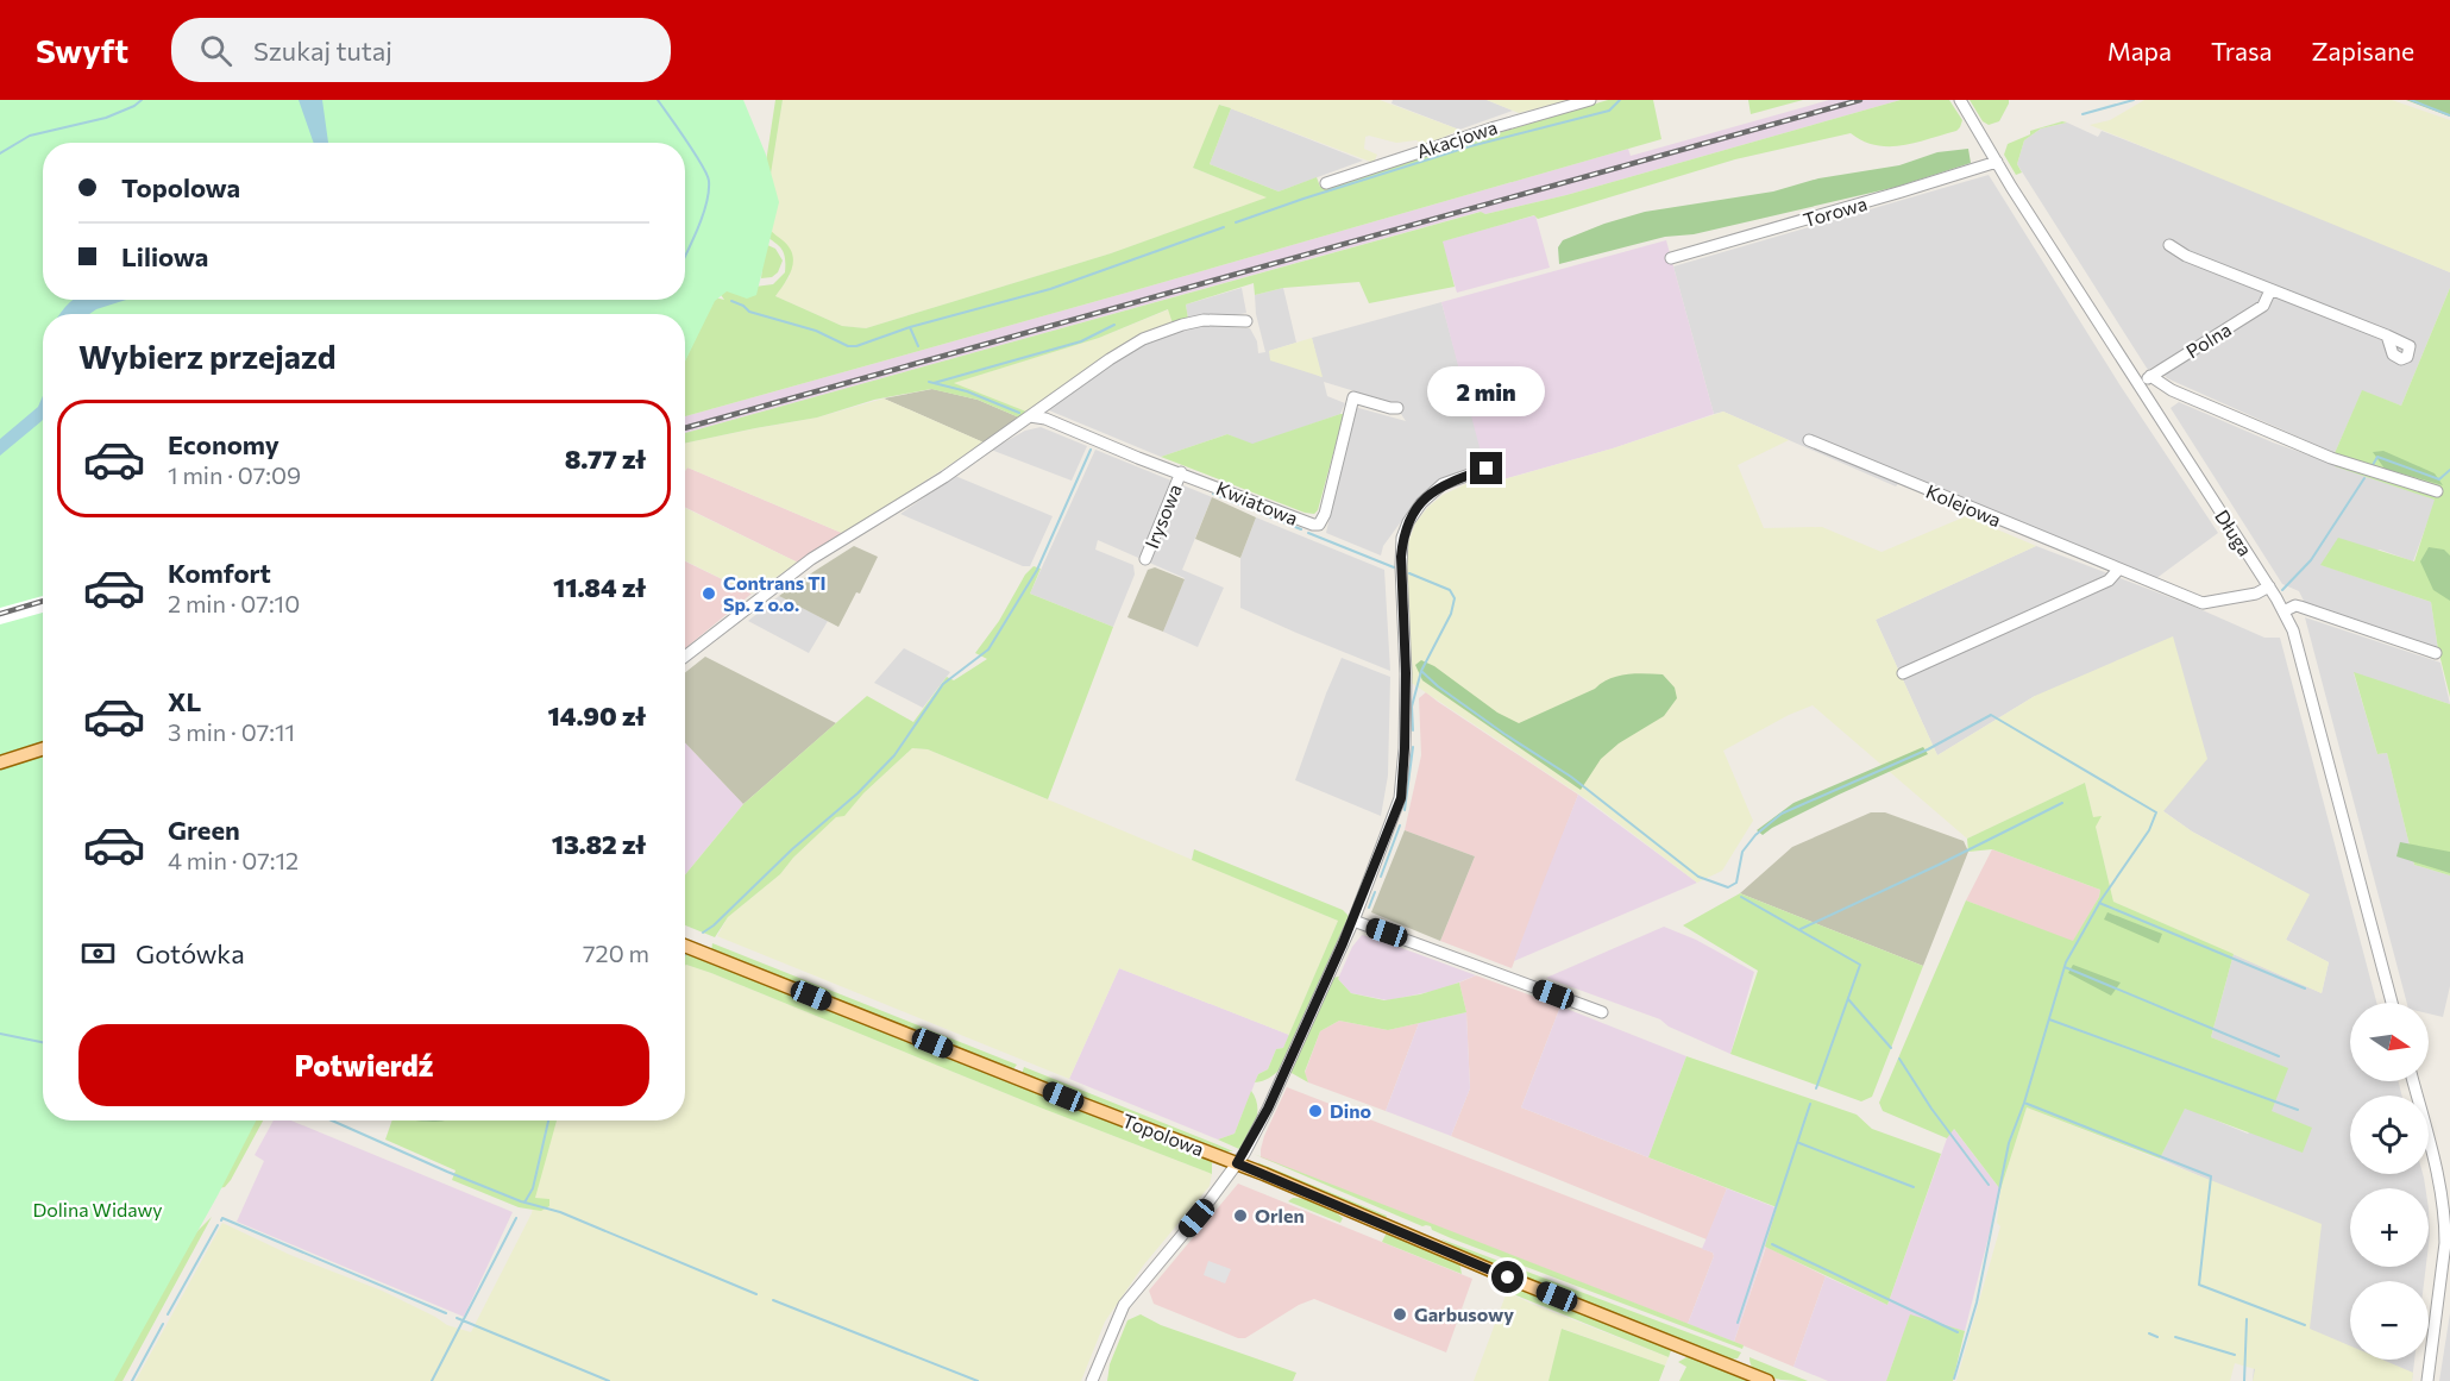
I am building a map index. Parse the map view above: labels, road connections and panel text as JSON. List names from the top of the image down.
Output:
{
  "streets": {
    "main road": ["Topolowa"],
    "street": [
      "Akacjowa",
      "Torowa",
      "Polna",
      "Kwiatowa",
      "Kolejowa",
      "Irysowa",
      "Długa"
    ]
  },
  "crossings": [
    ["Torowa", "Długa"],
    ["Polna", "Długa"],
    ["Kwiatowa", "Irysowa"],
    ["Kolejowa", "Długa"]
  ],
  "parks": ["Dolina Widawy"],
  "places": [
    "Contrans TI Sp. z o.o.",
    "Dino",
    "Orlen",
    "Garbusowy"
  ],
  "north": "right",
  "page": {
    "header": "Swyft",
    "search": "Szukaj tutaj",
    "nav": ["Mapa", "Trasa", "Zapisane"],
    "banner": ["Topolowa", "Liliowa"],
    "heading": "Wybierz przejazd",
    "bubble": "2 min",
    "list": [
      {
        "name": "Economy",
        "note": "1 min · 07:09",
        "value": "8.77 zł"
      },
      {
        "name": "Komfort",
        "note": "2 min · 07:10",
        "value": "11.84 zł"
      },
      {
        "name": "XL",
        "note": "3 min · 07:11",
        "value": "14.90 zł"
      },
      {
        "name": "Green",
        "note": "4 min · 07:12",
        "value": "13.82 zł"
      }
    ],
    "pay": ["Gotówka", "720 m"],
    "map_buttons": ["+", "−"],
    "buttons": "Potwierdź"
  }
}
